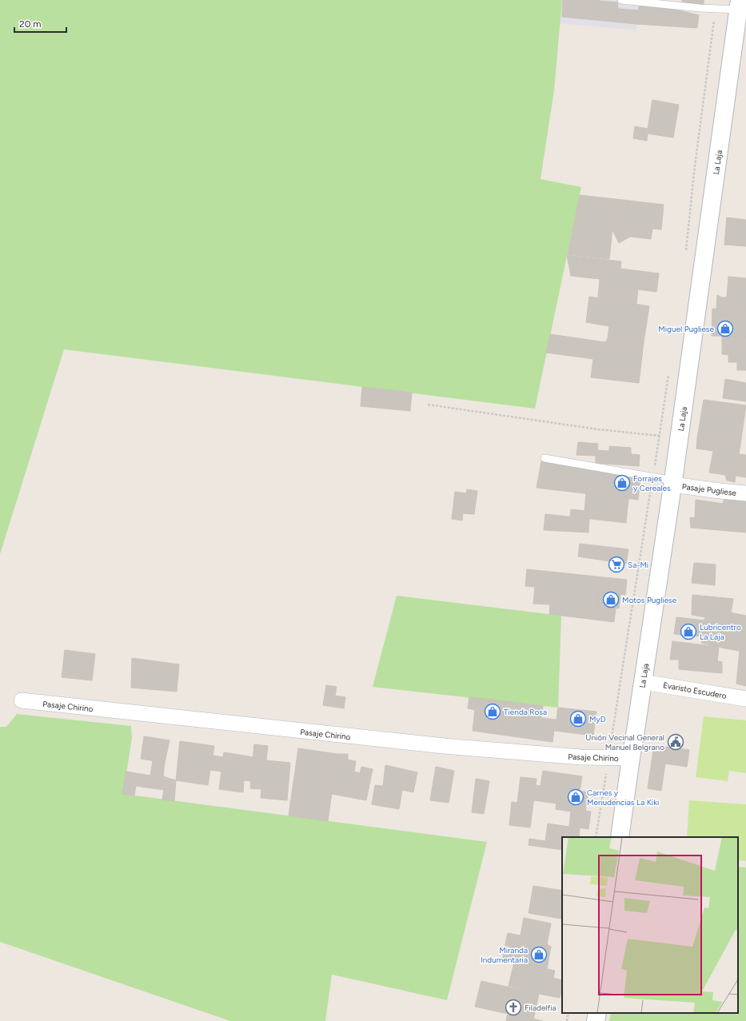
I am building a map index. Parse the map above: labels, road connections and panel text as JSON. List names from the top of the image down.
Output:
{
  "streets": {
    "main road": ["La Laja"],
    "street": ["Pasaje Pugliese", "Evaristo Escudero", "Pasaje Chirino"]
  },
  "crossings": [
    ["La Laja", "Pasaje Pugliese"],
    ["La Laja", "Evaristo Escudero"],
    ["La Laja", "Pasaje Chirino"]
  ],
  "places": {
    "shop": [
      "Miguel Pugliese",
      "Forrajes y Cereales",
      "Motos Pugliese",
      "Lubricentro La Laja",
      "Tienda Rosa",
      "MyD",
      "Carnes y Menudencias La Kiki",
      "Miranda Indumentaria"
    ],
    "supermarket": ["Sa-Mi"],
    "public building": ["Unión Vecinal General Manuel Belgrano"],
    "church": ["Filadelfia"]
  },
  "scale_bar": "20 m"
}
